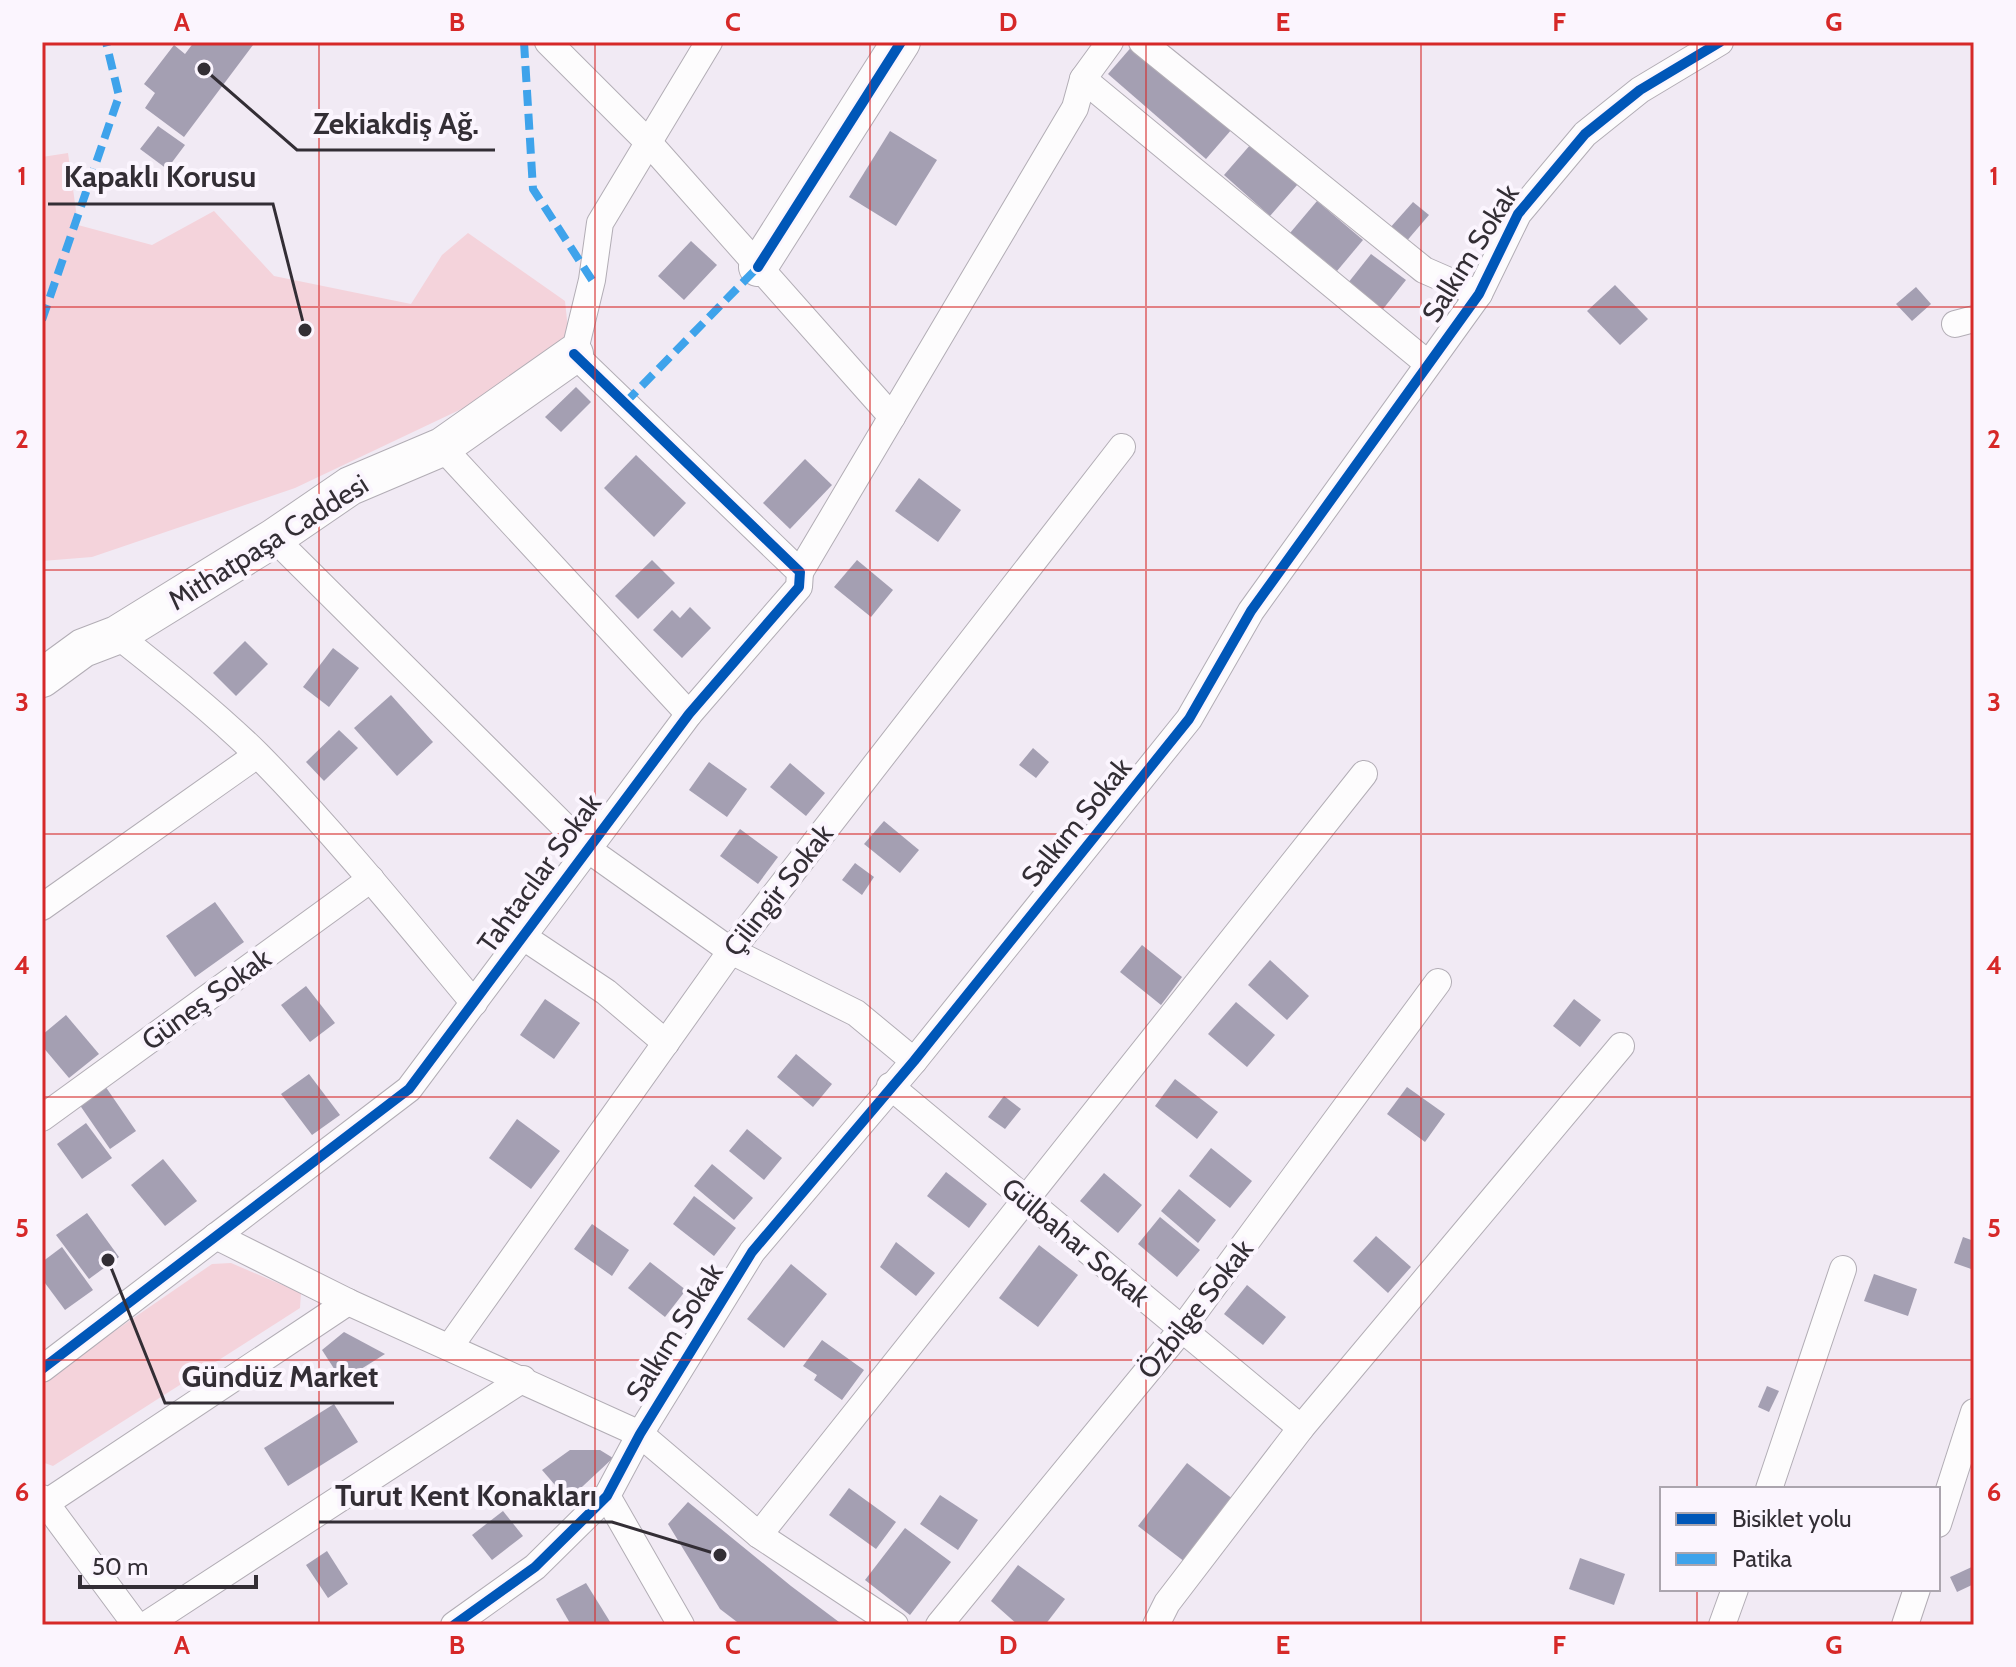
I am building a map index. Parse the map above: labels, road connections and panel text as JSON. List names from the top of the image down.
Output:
{
  "streets": {
    "street": [
      "Salkım Sokak",
      "Mithatpaşa Caddesi",
      "Tahtacılar Sokak",
      "Çilingir Sokak",
      "Güneş Sokak",
      "Gülbahar Sokak",
      "Özbilge Sokak"
    ]
  },
  "crossings": [
    ["Salkım Sokak", "Gülbahar Sokak"],
    ["Gülbahar Sokak", "Özbilge Sokak"]
  ],
  "places": [
    "Zekiakdiş Ağ.",
    "Kapaklı Korusu",
    "Gündüz Market",
    "Turut Kent Konakları"
  ],
  "legend": ["Bisiklet yolu", "Patika"],
  "scale_bar": "50 m",
  "grid": {
    "columns": [
      "A",
      "B",
      "C",
      "D",
      "E",
      "F",
      "G"
    ],
    "rows": [
      "1",
      "2",
      "3",
      "4",
      "5",
      "6"
    ]
  }
}
